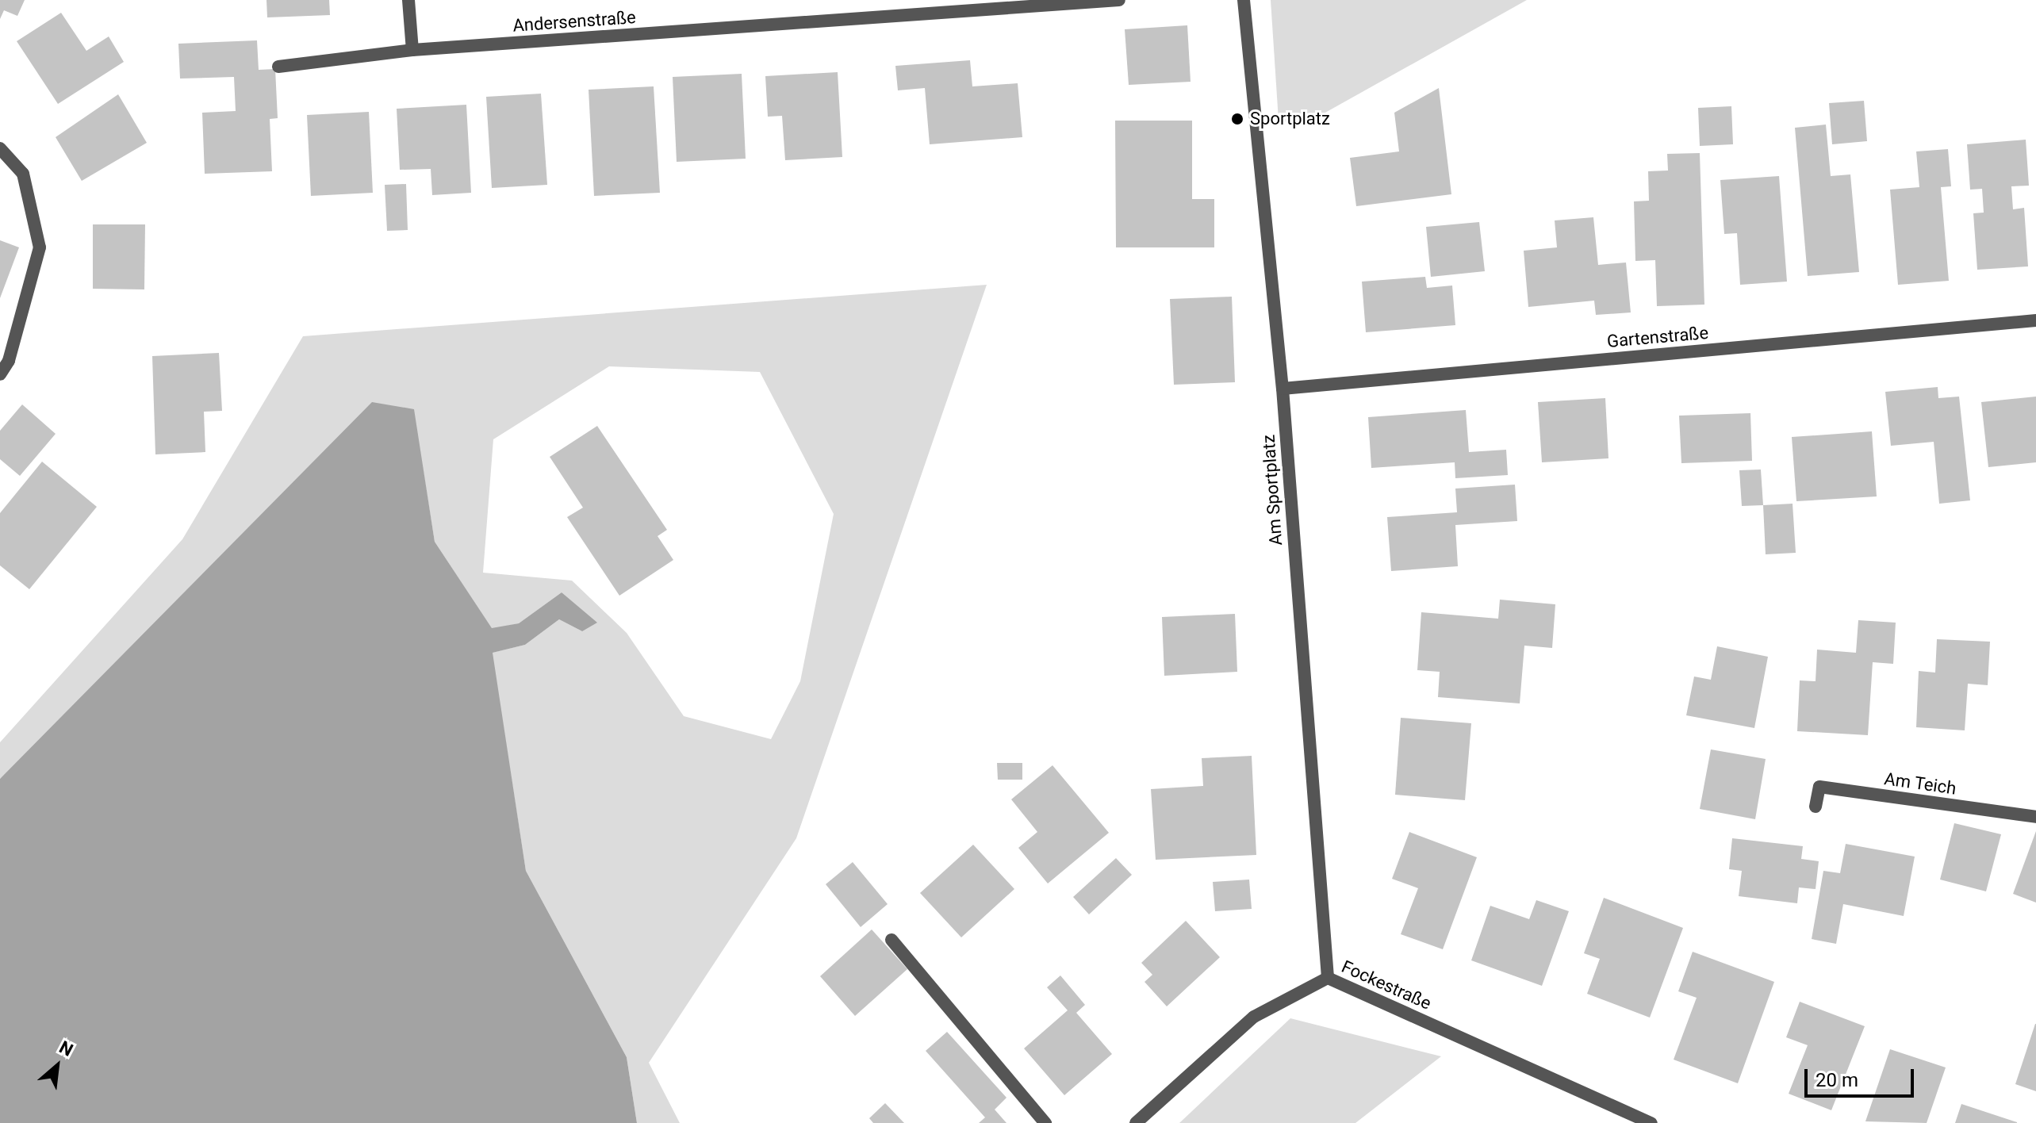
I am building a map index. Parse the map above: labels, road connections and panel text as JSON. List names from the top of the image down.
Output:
{
  "streets": {
    "street": [
      "Andersenstraße",
      "Gartenstraße",
      "Am Sportplatz",
      "Am Teich",
      "Fockestraße"
    ]
  },
  "crossings": [
    ["Gartenstraße", "Am Sportplatz"],
    ["Am Sportplatz", "Fockestraße"]
  ],
  "places": ["Sportplatz"],
  "scale_bar": "20 m",
  "north": "top right"
}
